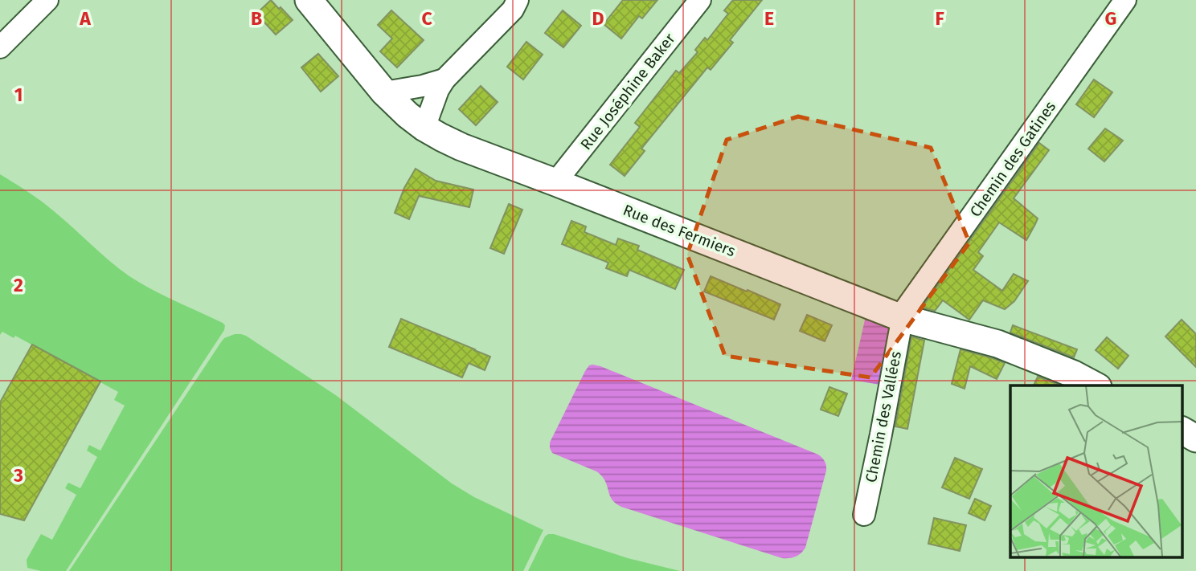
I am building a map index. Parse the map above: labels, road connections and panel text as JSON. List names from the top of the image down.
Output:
{
  "streets": {
    "street": [
      "Rue Joséphine Baker",
      "Chemin des Gatines",
      "Rue des Fermiers",
      "Chemin des Vallées"
    ]
  },
  "crossings": [
    ["Rue Joséphine Baker", "Rue des Fermiers"],
    ["Chemin des Gatines", "Rue des Fermiers"],
    ["Chemin des Gatines", "Chemin des Vallées"],
    ["Rue des Fermiers", "Chemin des Vallées"]
  ],
  "grid": {
    "columns": [
      "A",
      "B",
      "C",
      "D",
      "E",
      "F",
      "G"
    ],
    "rows": ["1", "2", "3"]
  }
}
